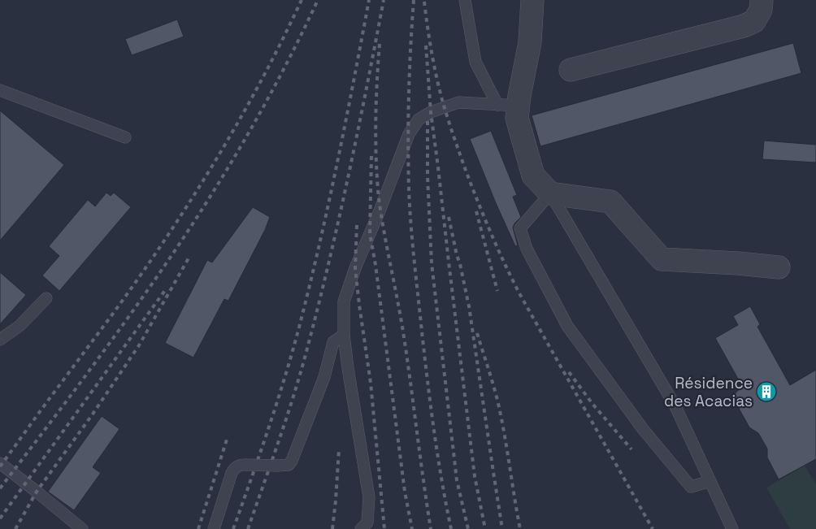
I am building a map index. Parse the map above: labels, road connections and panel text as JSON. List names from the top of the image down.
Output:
{
  "places": {
    "building": ["Résidence des Acacias"]
  }
}
